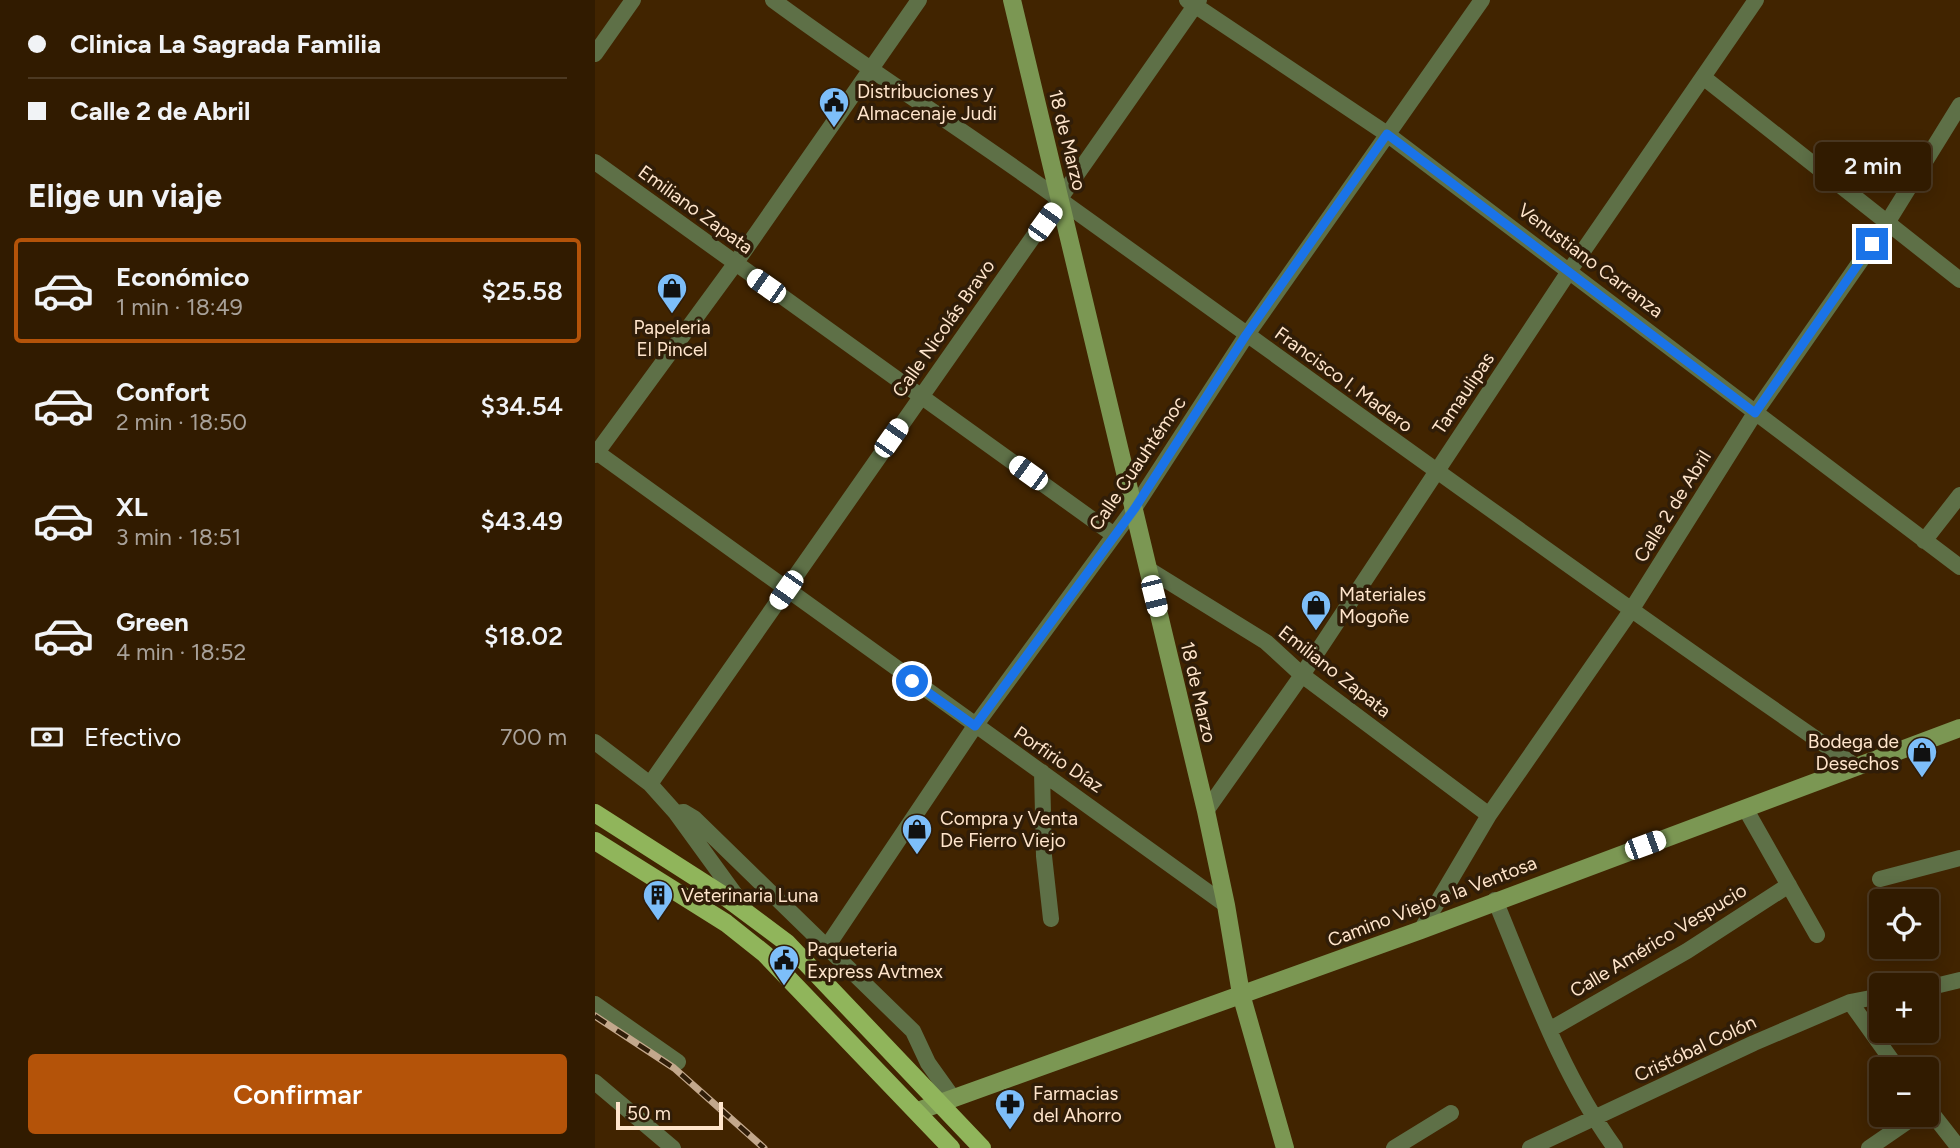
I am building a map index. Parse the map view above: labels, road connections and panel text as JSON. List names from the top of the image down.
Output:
{
  "streets": {
    "main road": ["18 de Marzo", "Camino Viejo a la Ventosa"],
    "street": [
      "Emiliano Zapata",
      "Venustiano Carranza",
      "Calle Nicolás Bravo",
      "Francisco I. Madero",
      "Tamaulipas",
      "Calle Cuauhtémoc",
      "Calle 2 de Abril",
      "Porfirio Díaz",
      "Calle Américo Vespucio",
      "Cristóbal Colón"
    ]
  },
  "crossings": [
    ["18 de Marzo", "Emiliano Zapata"],
    ["18 de Marzo", "Calle Nicolás Bravo"],
    ["18 de Marzo", "Francisco I. Madero"],
    ["18 de Marzo", "Tamaulipas"],
    ["18 de Marzo", "Calle Cuauhtémoc"],
    ["18 de Marzo", "Porfirio Díaz"],
    ["18 de Marzo", "Camino Viejo a la Ventosa"],
    ["Emiliano Zapata", "Calle Nicolás Bravo"],
    ["Emiliano Zapata", "Tamaulipas"],
    ["Emiliano Zapata", "Calle Cuauhtémoc"],
    ["Emiliano Zapata", "Calle 2 de Abril"],
    ["Venustiano Carranza", "Calle Nicolás Bravo"],
    ["Venustiano Carranza", "Tamaulipas"],
    ["Venustiano Carranza", "Calle Cuauhtémoc"],
    ["Venustiano Carranza", "Calle 2 de Abril"],
    ["Calle Nicolás Bravo", "Francisco I. Madero"],
    ["Calle Nicolás Bravo", "Porfirio Díaz"],
    ["Francisco I. Madero", "Tamaulipas"],
    ["Francisco I. Madero", "Calle Cuauhtémoc"],
    ["Francisco I. Madero", "Calle 2 de Abril"],
    ["Francisco I. Madero", "Camino Viejo a la Ventosa"],
    ["Calle Cuauhtémoc", "Porfirio Díaz"],
    ["Calle 2 de Abril", "Camino Viejo a la Ventosa"]
  ],
  "places": {
    "public building": ["Distribuciones y Almacenaje Judi", "Paqueteria Express Avtmex"],
    "shop": [
      "Papeleria El Pincel",
      "Materiales Mogoñe",
      "Bodega de Desechos",
      "Compra y Venta De Fierro Viejo"
    ],
    "building": ["Veterinaria Luna"],
    "pharmacy": ["Farmacias del Ahorro"]
  },
  "scale_bar": "50 m",
  "page": {
    "banner": ["Clinica La Sagrada Familia", "Calle 2 de Abril"],
    "bubble": "2 min",
    "heading": "Elige un viaje",
    "list": [
      {
        "name": "Económico",
        "note": "1 min · 18:49",
        "value": "$25.58"
      },
      {
        "name": "Confort",
        "note": "2 min · 18:50",
        "value": "$34.54"
      },
      {
        "name": "XL",
        "note": "3 min · 18:51",
        "value": "$43.49"
      },
      {
        "name": "Green",
        "note": "4 min · 18:52",
        "value": "$18.02"
      }
    ],
    "pay": ["Efectivo", "700 m"],
    "map_buttons": ["+", "−"],
    "buttons": "Confirmar",
    "scale": "50 m"
  }
}
